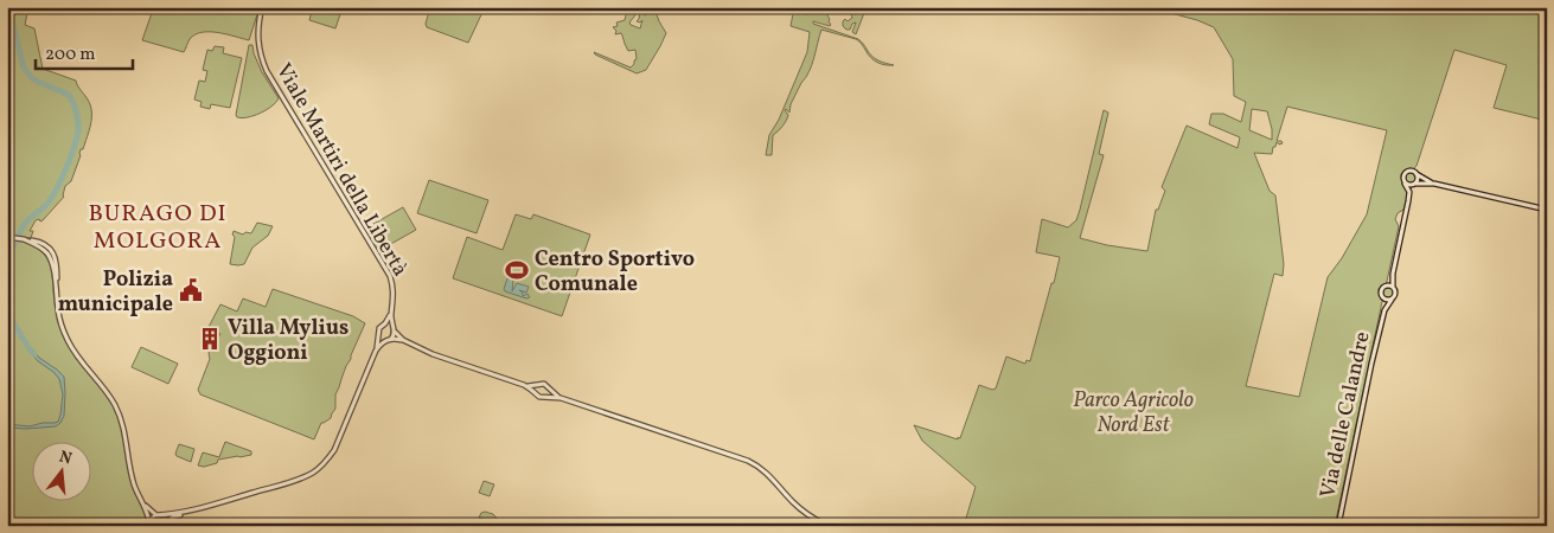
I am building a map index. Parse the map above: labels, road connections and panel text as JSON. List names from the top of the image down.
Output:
{
  "streets": {
    "street": ["Viale Martiri della Libertà", "Via delle Calandre"]
  },
  "districts": ["BURAGO DI MOLGORA"],
  "parks": ["Parco Agricolo Nord Est"],
  "places": {
    "sports": ["Centro Sportivo Comunale"],
    "public building": ["Polizia municipale"],
    "building": ["Villa Mylius Oggioni"]
  },
  "scale_bar": "200 m",
  "north": "top"
}
